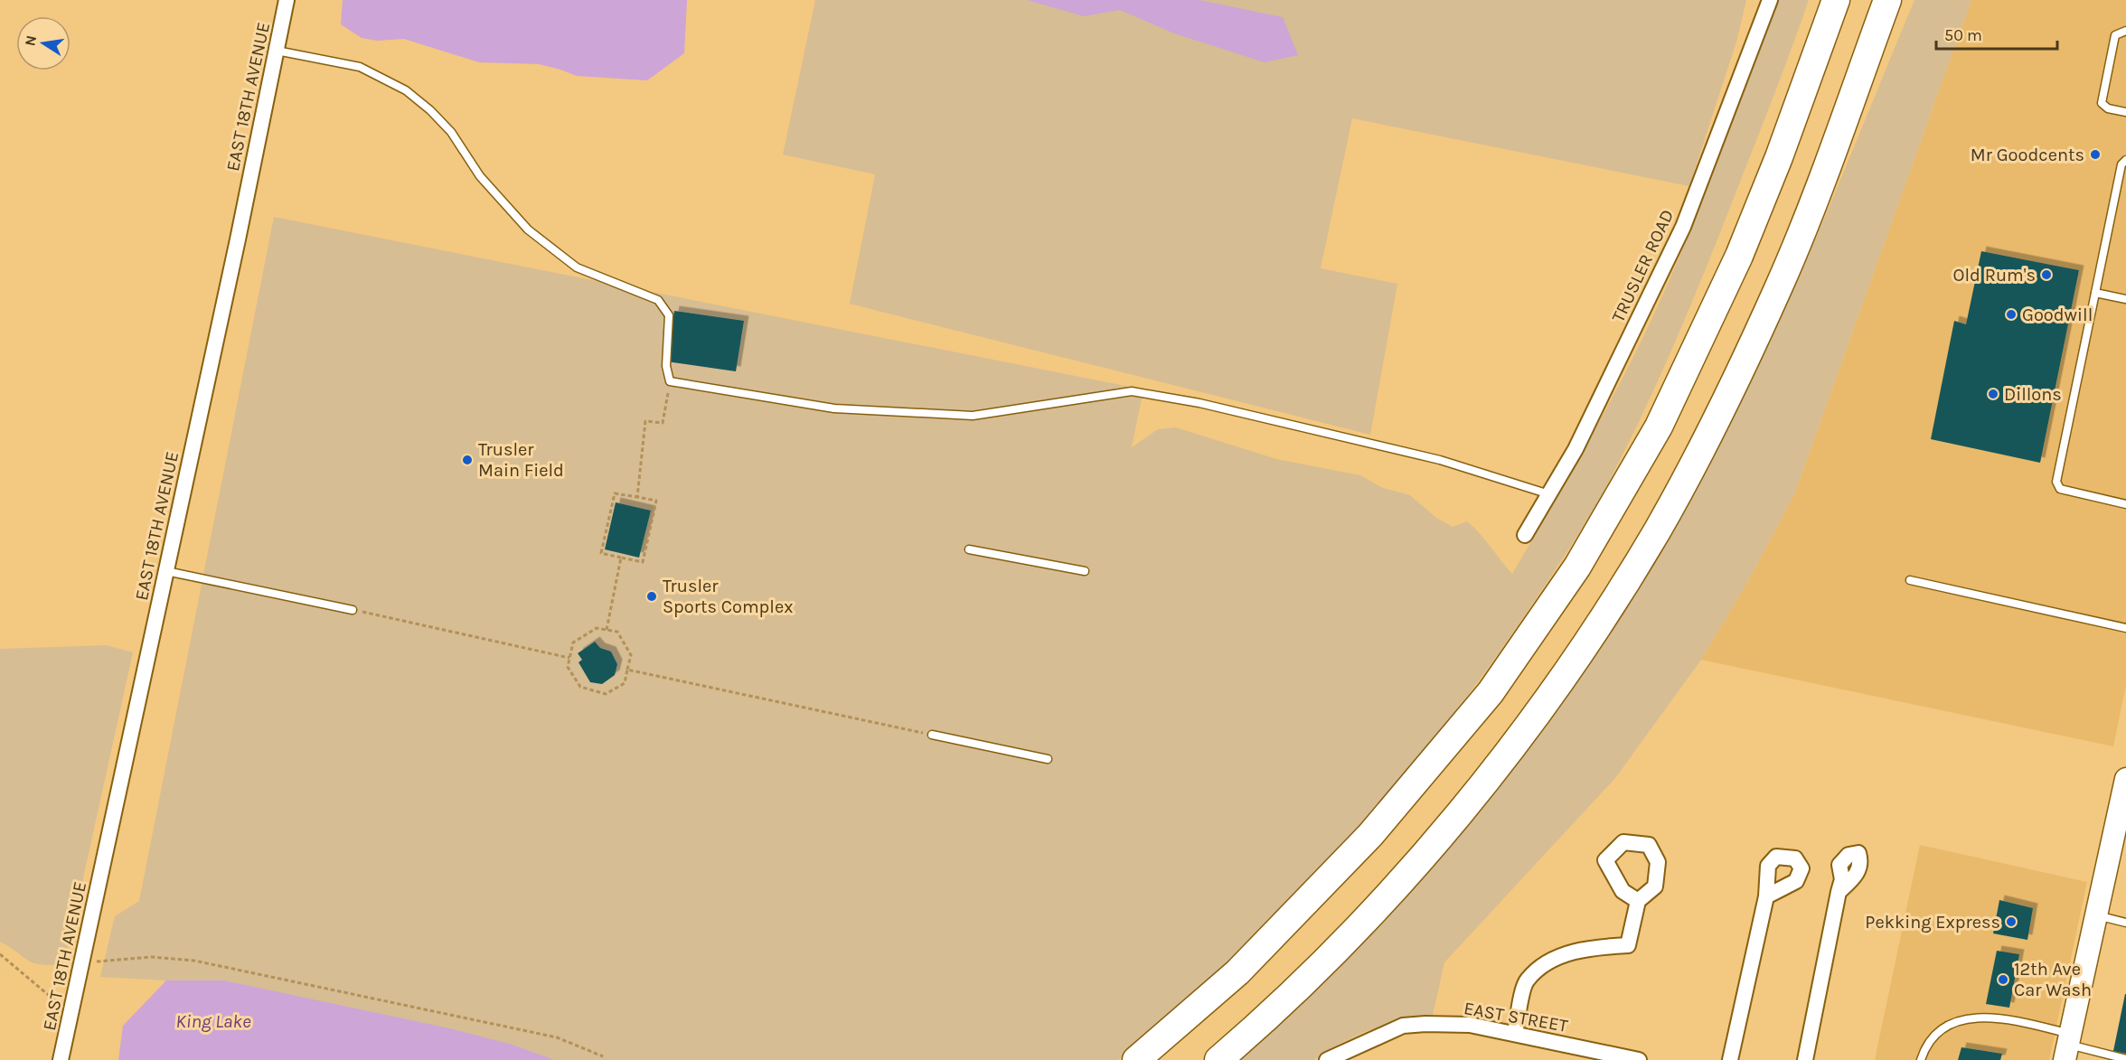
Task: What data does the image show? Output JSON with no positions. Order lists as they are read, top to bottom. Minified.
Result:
{"streets":{"street":["EAST 18TH AVENUE","TRUSLER ROAD","EAST STREET"]},"water":["King Lake"],"places":["Mr Goodcents","Old Rum's","Goodwill","Dillons","Trusler Main Field","Trusler Sports Complex","Pekking Express","12th Ave Car Wash"],"scale_bar":"50 m","north":"left"}
